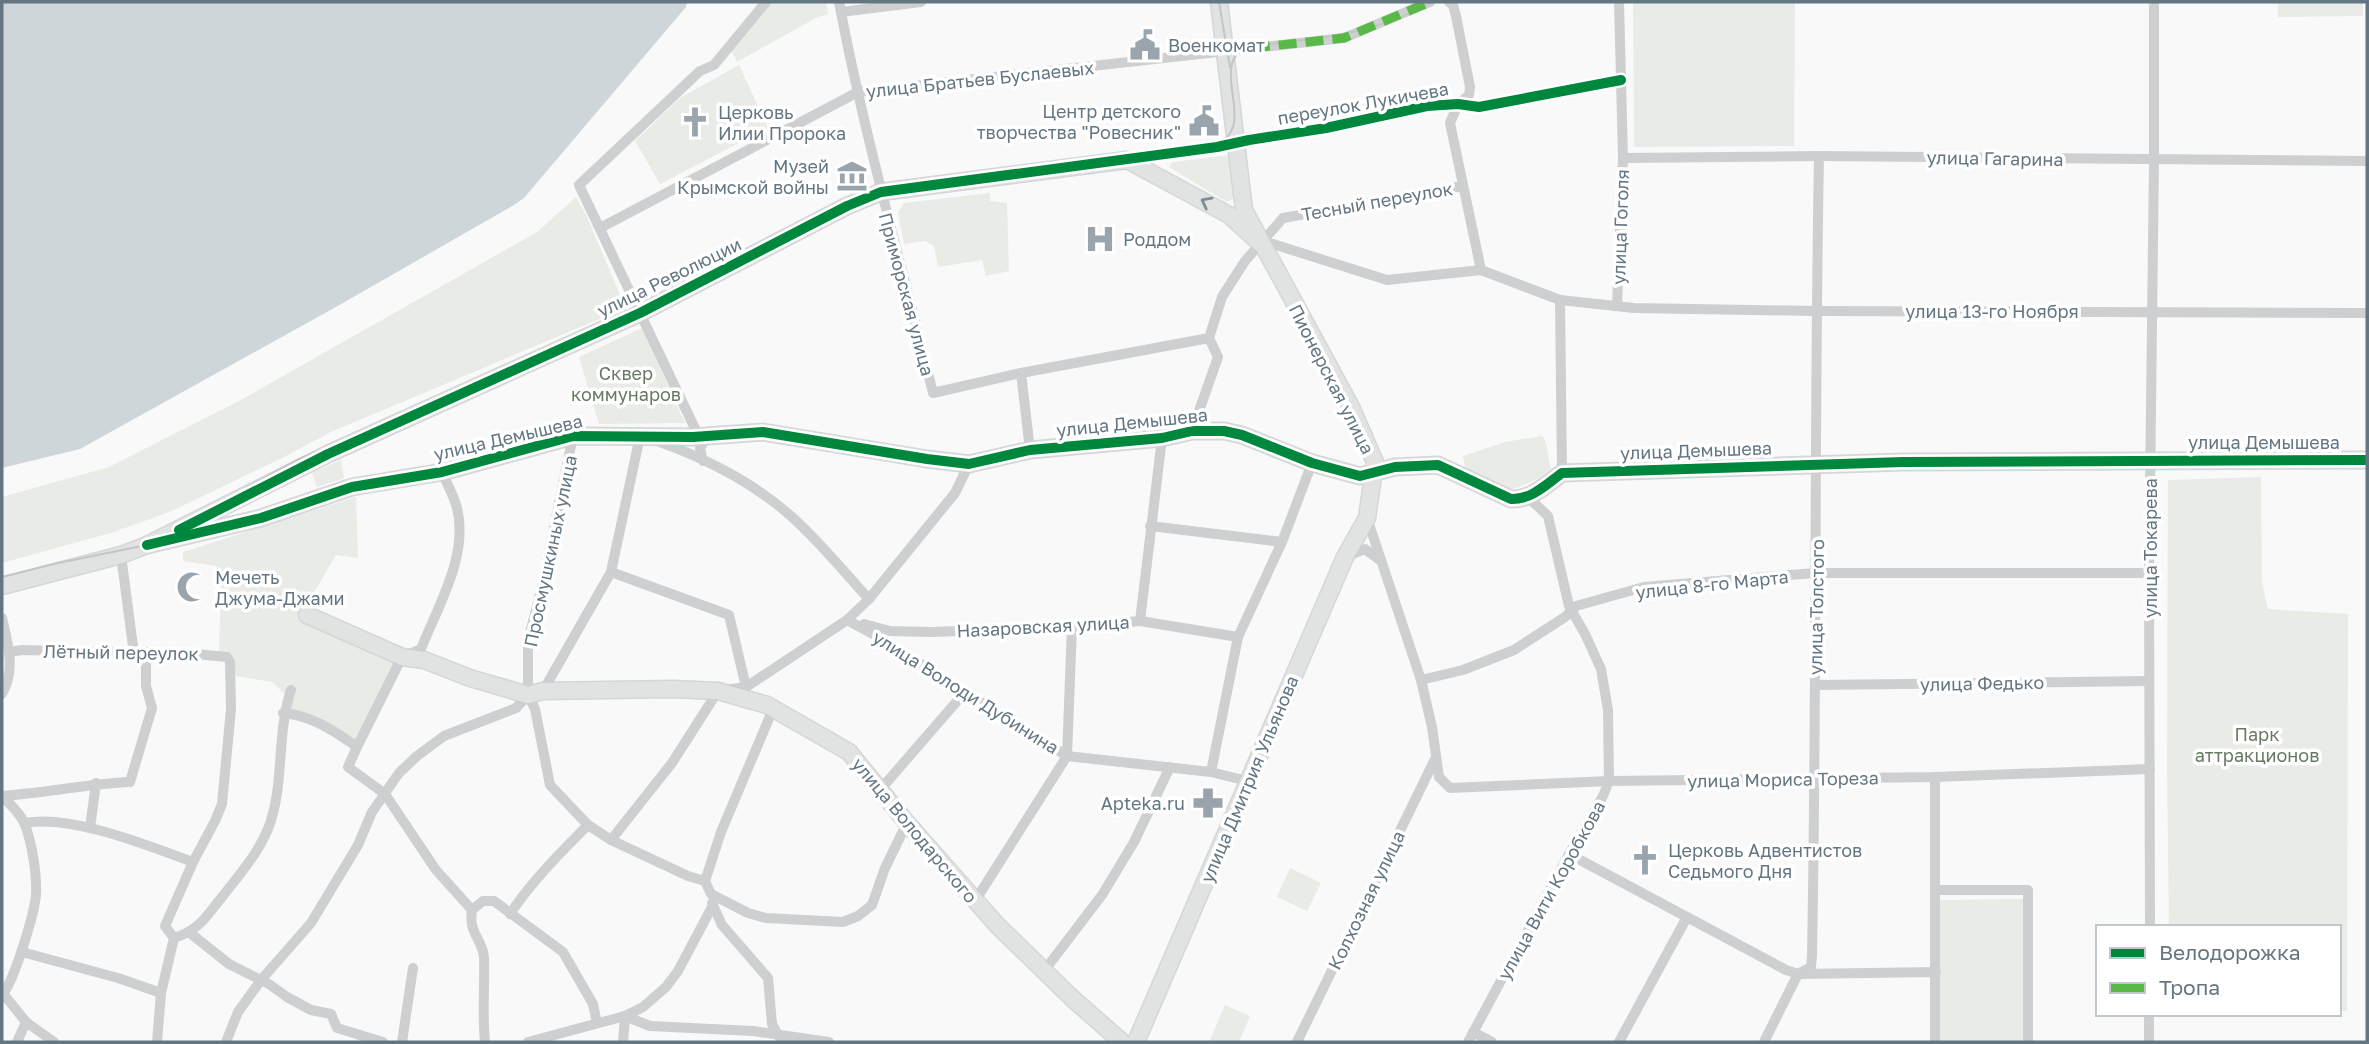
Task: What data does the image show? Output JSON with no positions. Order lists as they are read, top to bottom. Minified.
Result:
{"streets":{"street":["улица Братьев Буслаевых","переулок Лукичева","улица Гагарина","Тесный переулок","улица Гоголя","улица Революции","Приморская улица","улица 13-го Ноября","Пионерская улица","улица Демышева","улица Токарева","Просмушкиных улица","улица 8-го Марта","улица Толстого","Назаровская улица","Лётный переулок","улица Федько","улица Володи Дубинина","улица Дмитрия Ульянова","улица Мориса Тореза","улица Володарского","улица Вити Коробкова","Колхозная улица"]},"crossings":[["улица Братьев Буслаевых","Приморская улица"],["переулок Лукичева","улица Гоголя"],["переулок Лукичева","улица Революции"],["улица Гагарина","улица Гоголя"],["улица Гагарина","улица Токарева"],["улица Гагарина","улица Толстого"],["Тесный переулок","Приморская улица"],["Тесный переулок","Пионерская улица"],["улица Гоголя","улица 13-го Ноября"],["улица Революции","Приморская улица"],["улица Революции","улица Демышева"],["улица 13-го Ноября","улица Токарева"],["улица 13-го Ноября","улица Толстого"],["Пионерская улица","улица Демышева"],["Пионерская улица","улица 8-го Марта"],["Пионерская улица","улица Дмитрия Ульянова"],["Пионерская улица","улица Мориса Тореза"],["Пионерская улица","Колхозная улица"],["улица Демышева","улица Токарева"],["улица Демышева","Просмушкиных улица"],["улица Демышева","улица Толстого"],["улица Демышева","улица Вити Коробкова"],["улица Токарева","улица 8-го Марта"],["улица Токарева","улица Федько"],["улица Токарева","улица Мориса Тореза"],["Просмушкиных улица","улица Володарского"],["улица 8-го Марта","улица Толстого"],["улица 8-го Марта","улица Вити Коробкова"],["улица Толстого","улица Федько"],["улица Толстого","улица Мориса Тореза"],["Назаровская улица","улица Володи Дубинина"],["улица Володи Дубинина","улица Дмитрия Ульянова"],["улица Мориса Тореза","улица Вити Коробкова"],["улица Мориса Тореза","Колхозная улица"]],"parks":["Сквер коммунаров","Парк аттракционов"],"places":{"public building":["Военкомат","Центр детского творчества \"Ровесник\""],"church":["Церковь Илии Пророка","Церковь Адвентистов Седьмого Дня"],"museum":["Музей Крымской войны"],"hospital":["Роддом"],"mosque":["Мечеть Джума-Джами"],"pharmacy":["Apteka.ru"]},"legend":["Велодорожка","Тропа"]}
